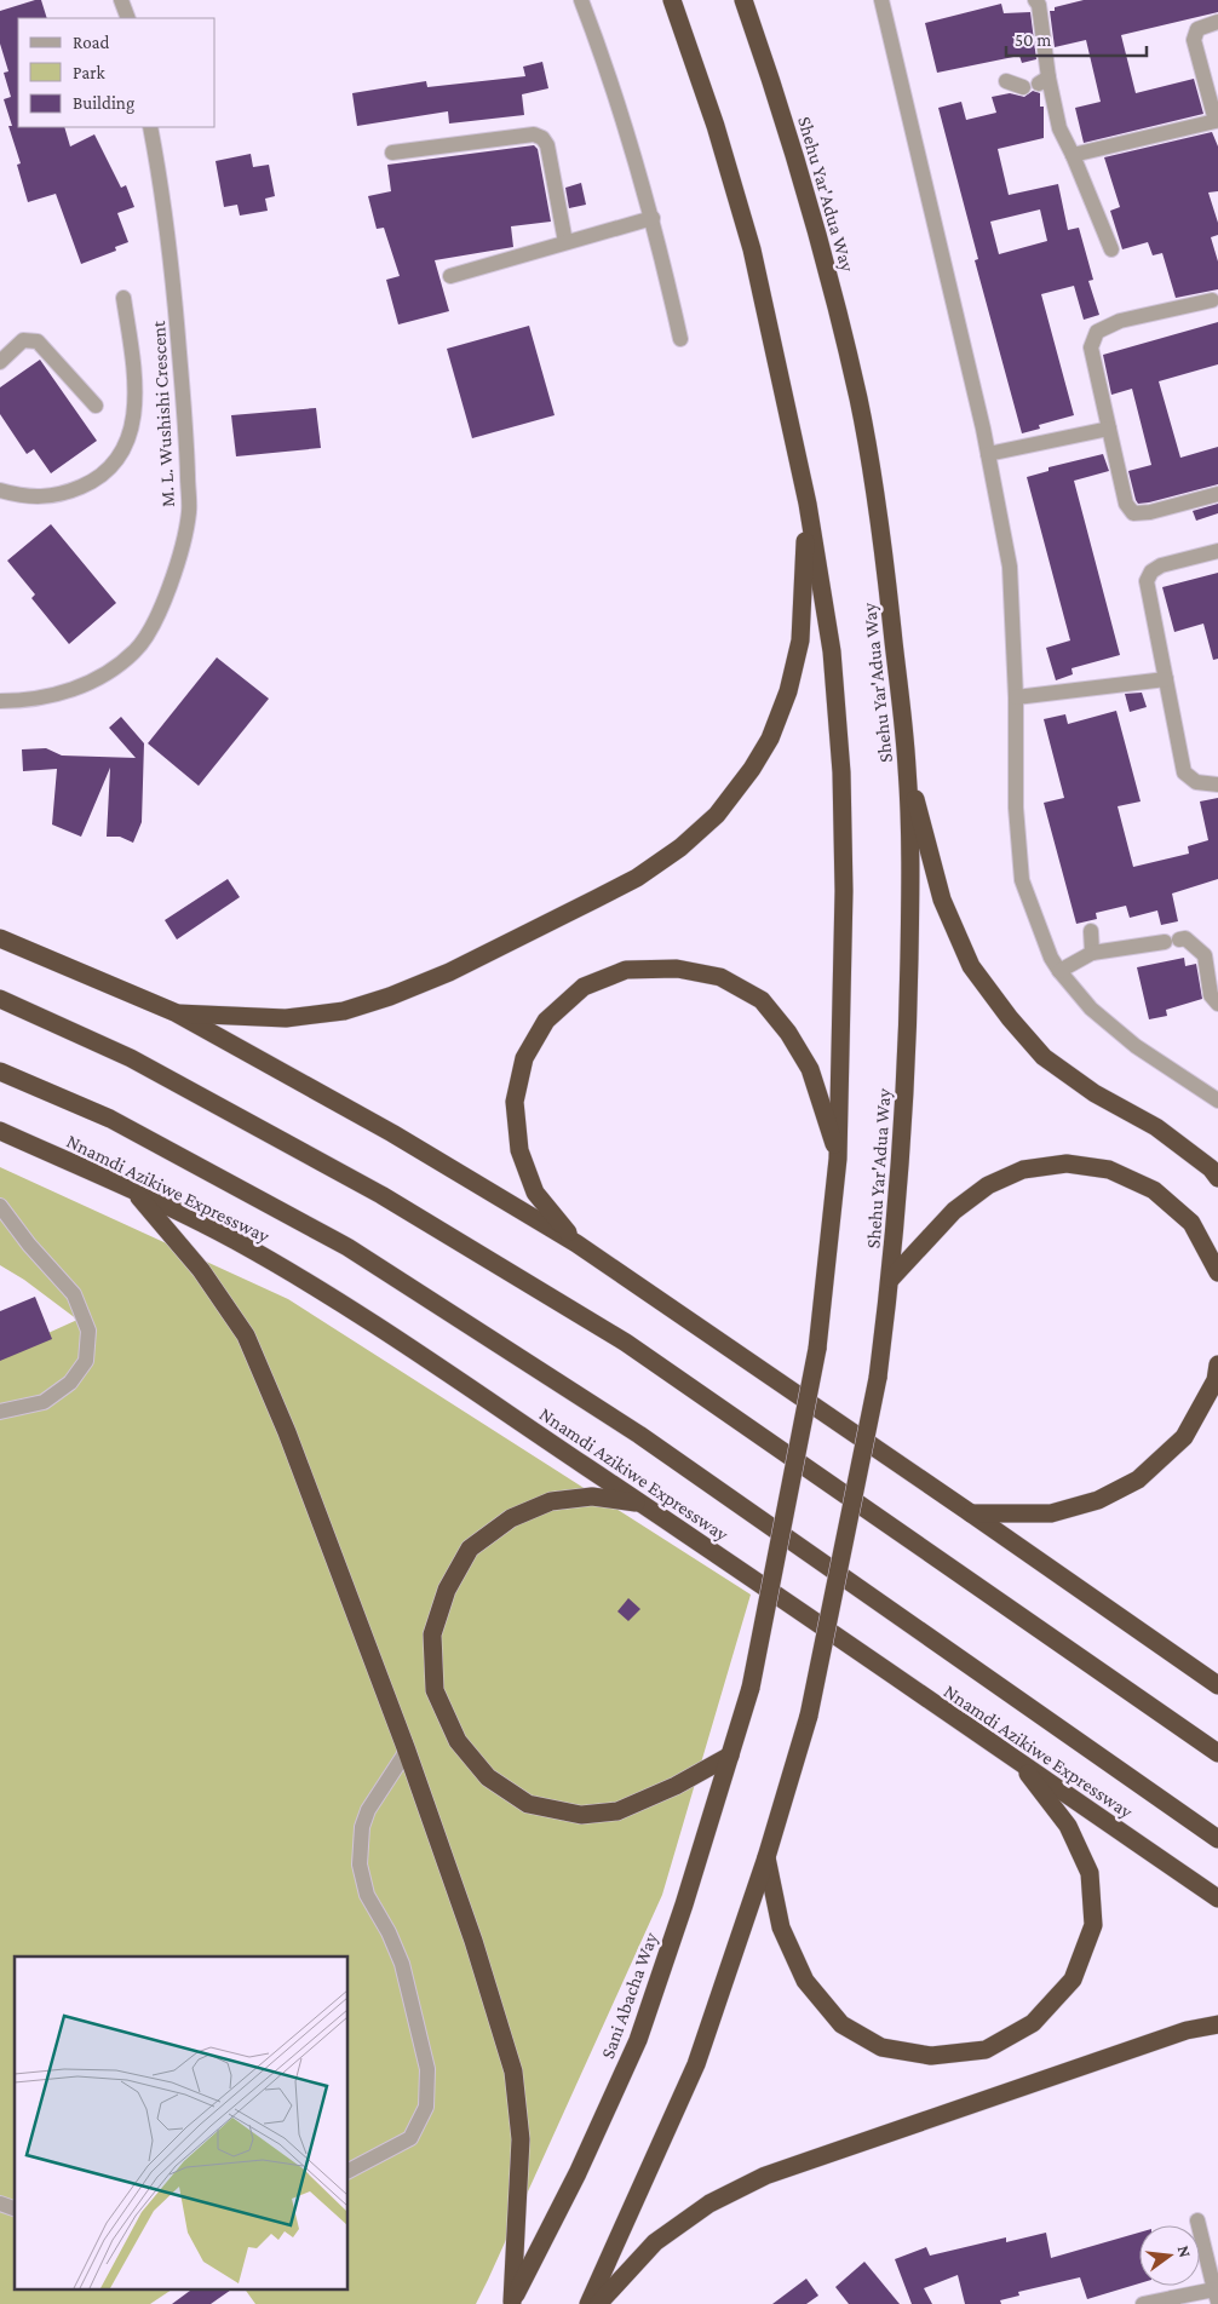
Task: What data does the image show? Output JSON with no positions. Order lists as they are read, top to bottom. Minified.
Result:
{"streets":{"highway":["Shehu Yar'Adua Way","Nnamdi Azikiwe Expressway","Sani Abacha Way"],"street":["M. L. Wushishi Crescent"]},"crossings":[["Shehu Yar'Adua Way","Sani Abacha Way"]],"legend":["Road","Park","Building"],"scale_bar":"50 m","north":"right"}
